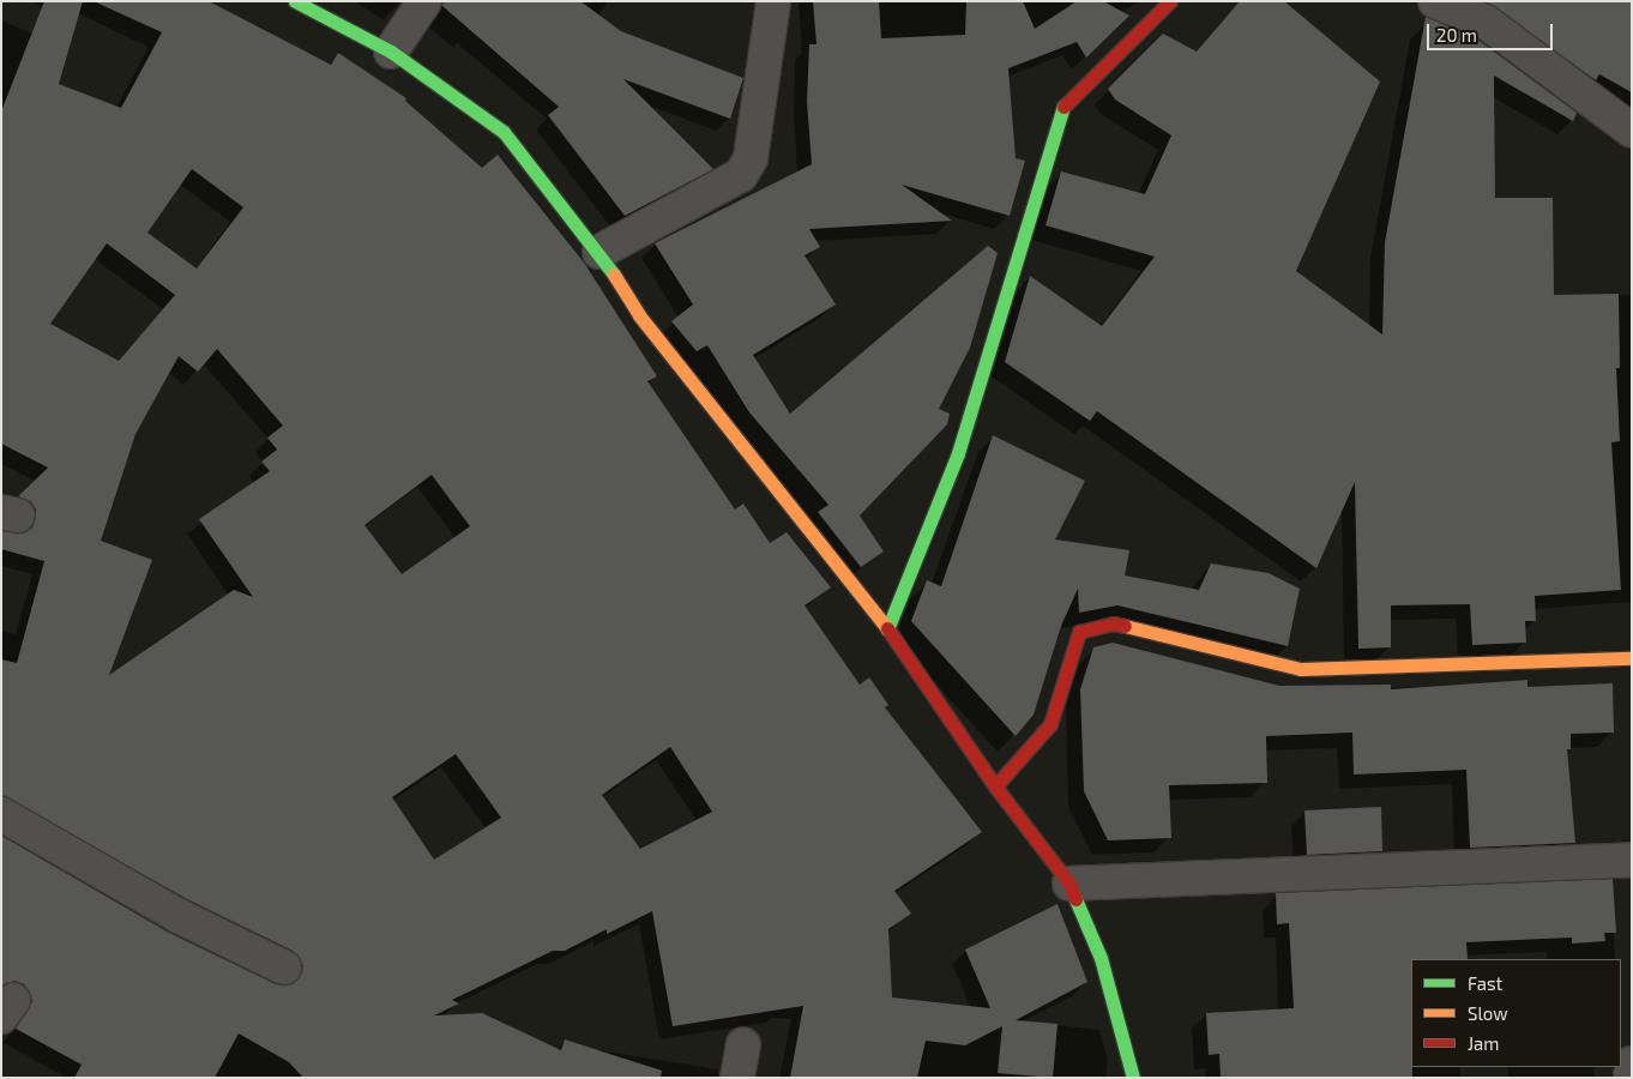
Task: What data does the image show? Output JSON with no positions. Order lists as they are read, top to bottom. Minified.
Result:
{"legend":["Fast","Slow","Jam"],"scale_bar":"20 m"}
